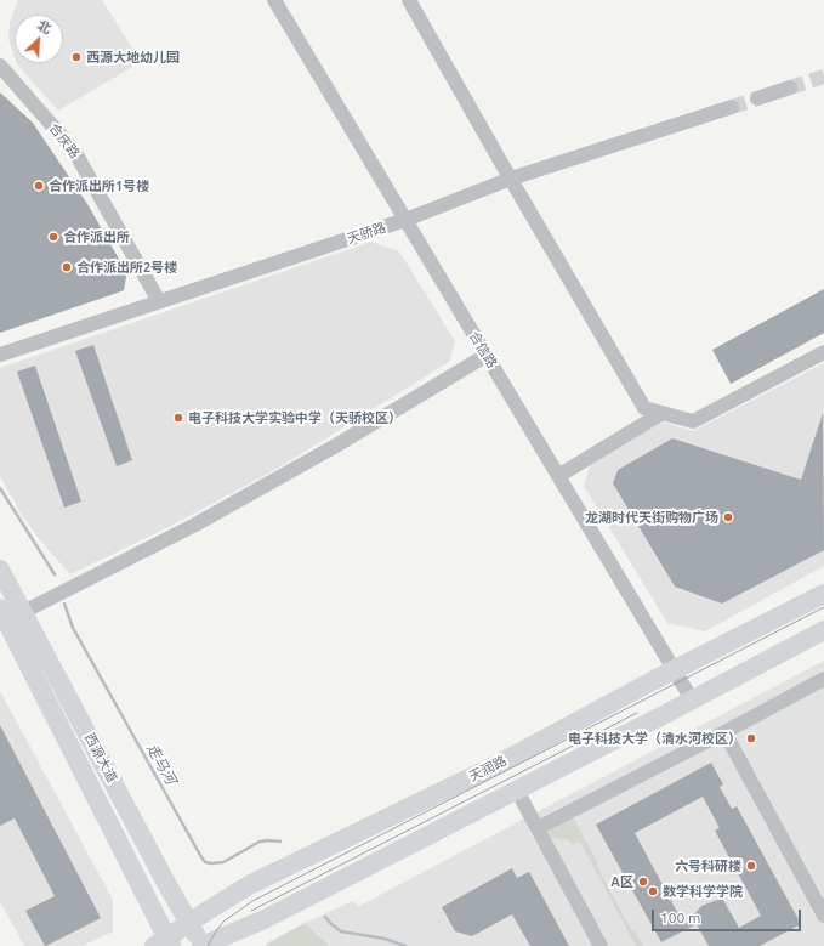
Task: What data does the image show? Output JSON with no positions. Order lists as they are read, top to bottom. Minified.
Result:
{"streets":{"main road":["西源大道","天润路"],"street":["合庆路","天骄路","合信路"]},"crossings":[["合庆路","天骄路"],["天骄路","合信路"],["合信路","天润路"],["西源大道","天润路"]],"water":["走马河"],"places":["西源大地幼儿园","合作派出所1号楼","合作派出所","合作派出所2号楼","电子科技大学实验中学（天骄校区）","龙湖时代天街购物广场","电子科技大学（清水河校区）","六号科研楼","A区","数学科学学院"],"scale_bar":"100 m","north":"top right"}
